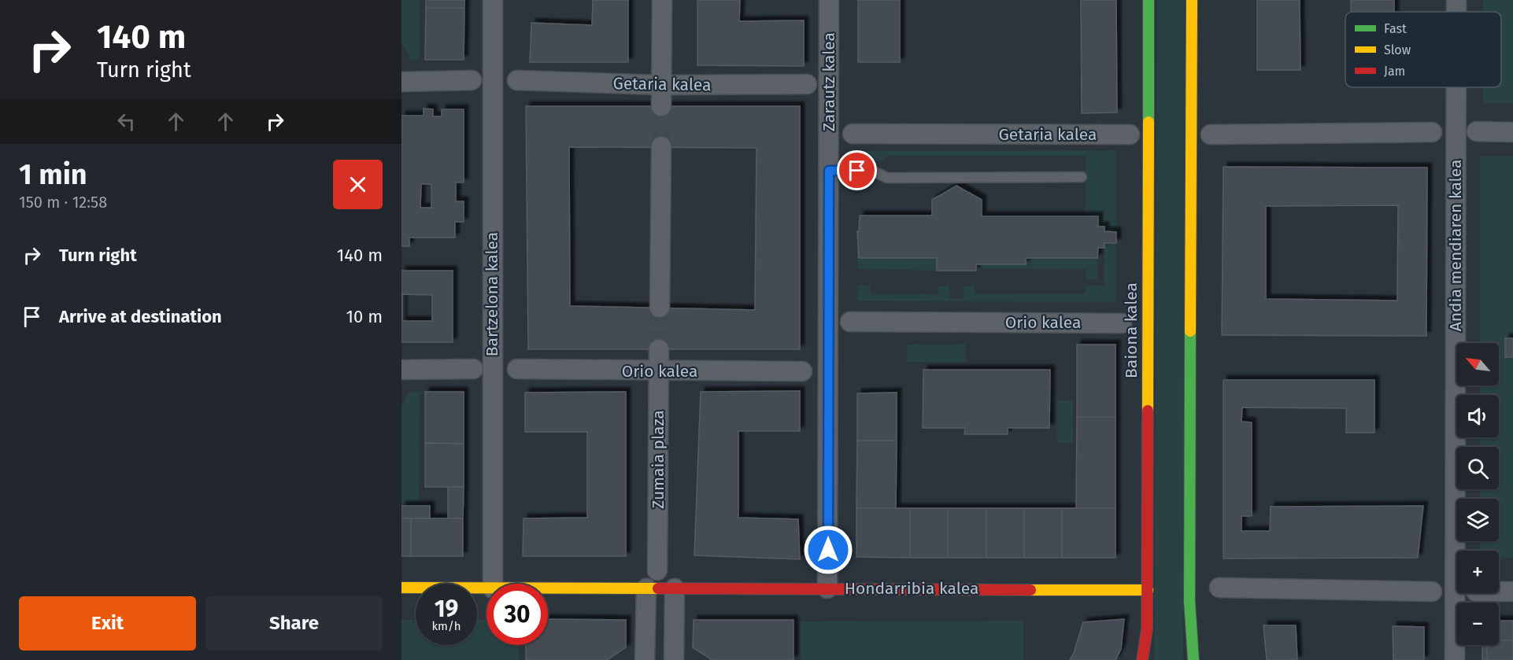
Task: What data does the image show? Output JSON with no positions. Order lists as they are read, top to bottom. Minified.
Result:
{"streets":{"street":["Zarautz kalea","Getaria kalea","Andia mendiaren kalea","Bartzelona kalea","Orio kalea","Baiona kalea","Zumaia plaza","Hondarribia kalea"]},"crossings":[["Zarautz kalea","Hondarribia kalea"],["Orio kalea","Zumaia plaza"],["Baiona kalea","Hondarribia kalea"]],"legend":["Fast","Slow","Jam"],"north":"top left","page":{"turn":["140 m","Turn right"],"heading":["1 min","150 m · 12:58"],"list":[{"name":"Turn right","value":"140 m"},{"name":"Arrive at destination","value":"10 m"}],"map_buttons":["+","−"],"speed":"19 km/h","limit":"30","buttons":["Exit","Share"]}}
